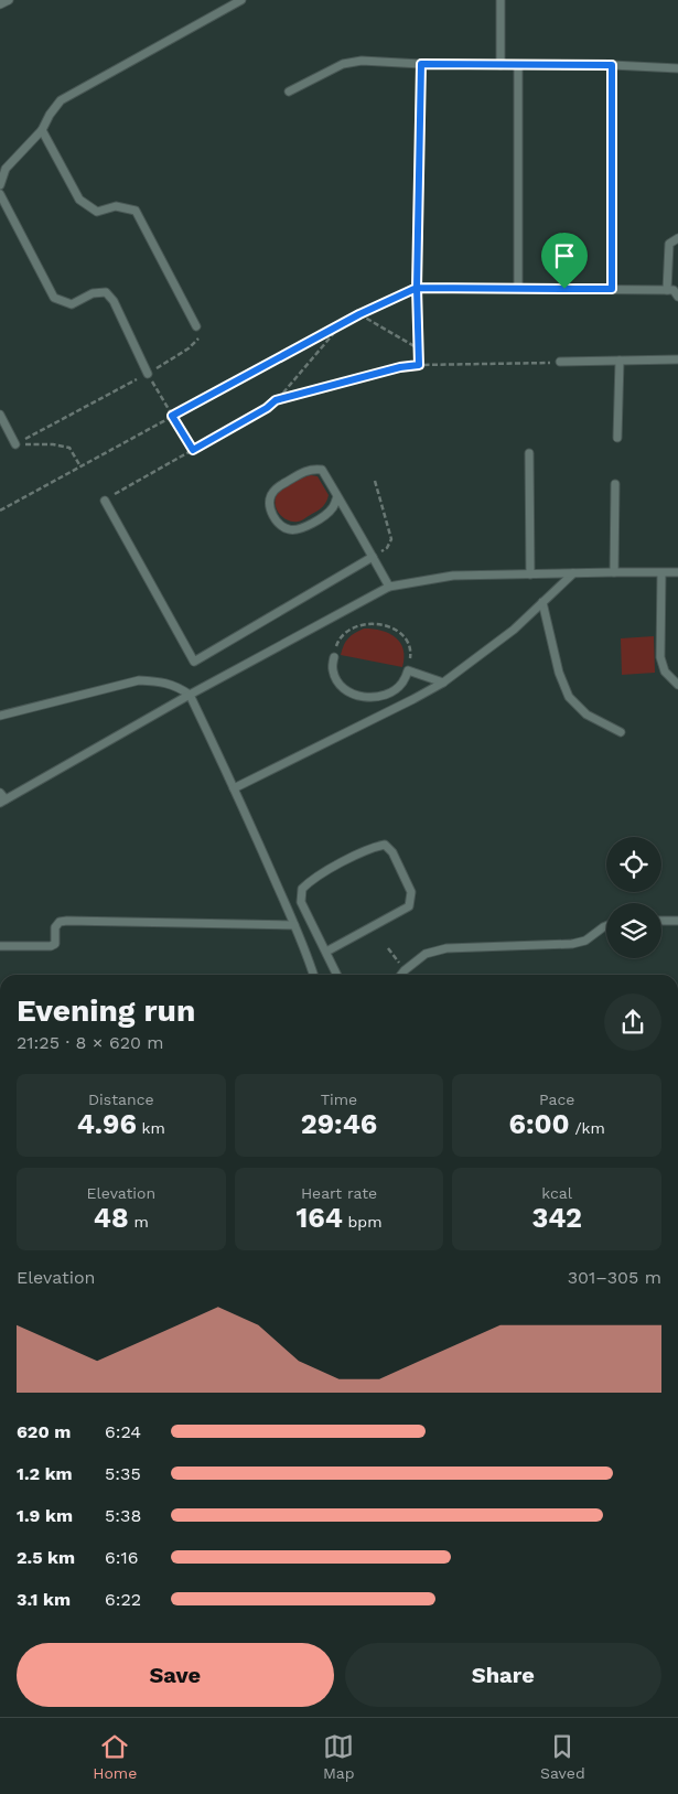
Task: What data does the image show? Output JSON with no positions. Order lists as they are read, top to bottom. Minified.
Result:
{"page":{"heading":["Evening run","21:25 · 8 × 620 m"],"stats":[["Distance","4.96 km"],["Time","29:46"],["Pace","6:00 /km"],["Elevation","48 m"],["Heart rate","164 bpm"],["kcal","342"]],"chart":["Elevation","301–305 m"],"list":[{"name":"620 m","note":"6:24"},{"name":"1.2 km","note":"5:35"},{"name":"1.9 km","note":"5:38"},{"name":"2.5 km","note":"6:16"},{"name":"3.1 km","note":"6:22"}],"buttons":["Save","Share"],"tabs":["Home","Map","Saved"]}}
